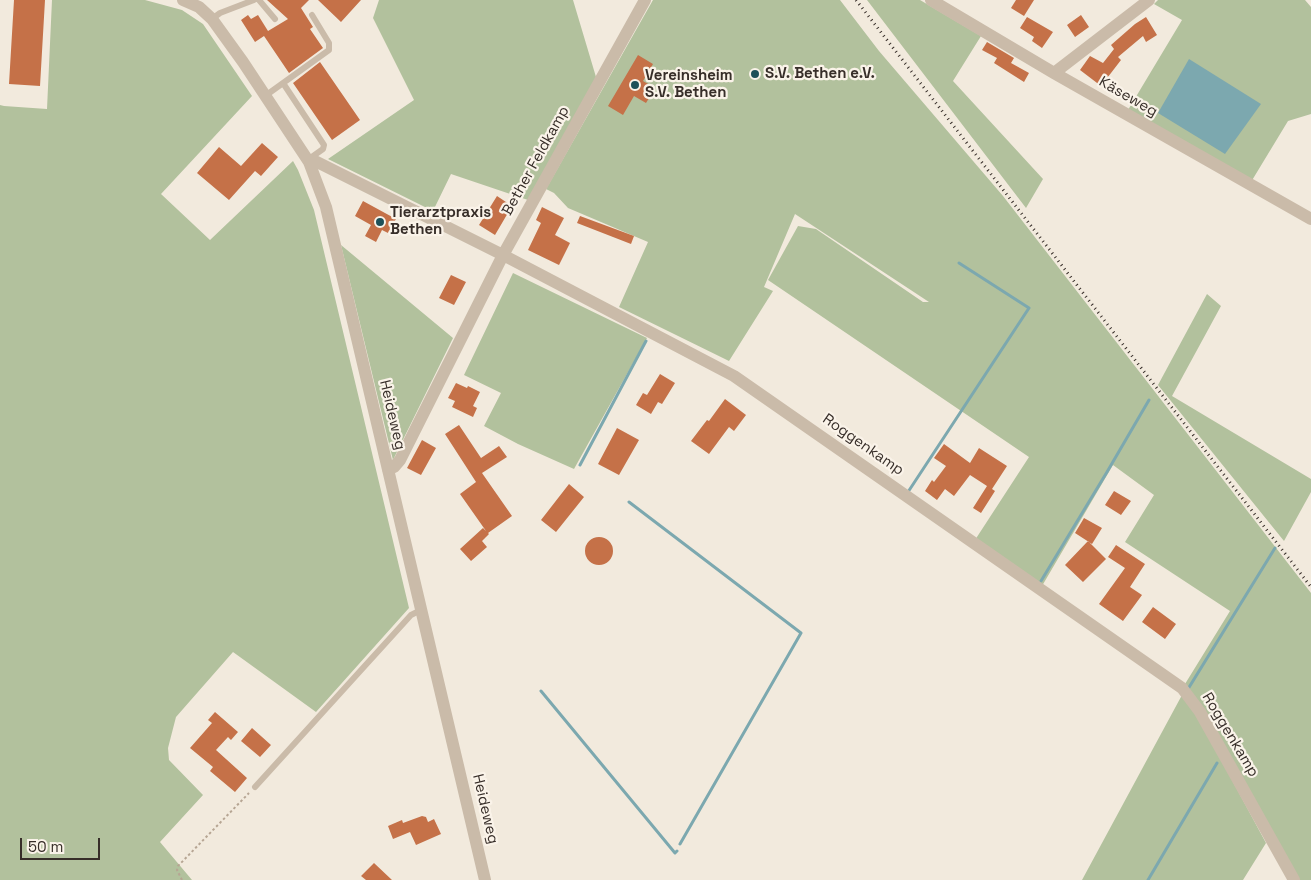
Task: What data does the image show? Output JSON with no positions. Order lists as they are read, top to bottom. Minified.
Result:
{"streets":{"street":["Käseweg","Bether Feldkamp","Heideweg","Roggenkamp"]},"crossings":[["Bether Feldkamp","Heideweg"],["Bether Feldkamp","Roggenkamp"],["Heideweg","Roggenkamp"]],"places":["S.V. Bethen e.V.","Vereinsheim S.V. Bethen","Tierarztpraxis Bethen"],"scale_bar":"50 m"}
